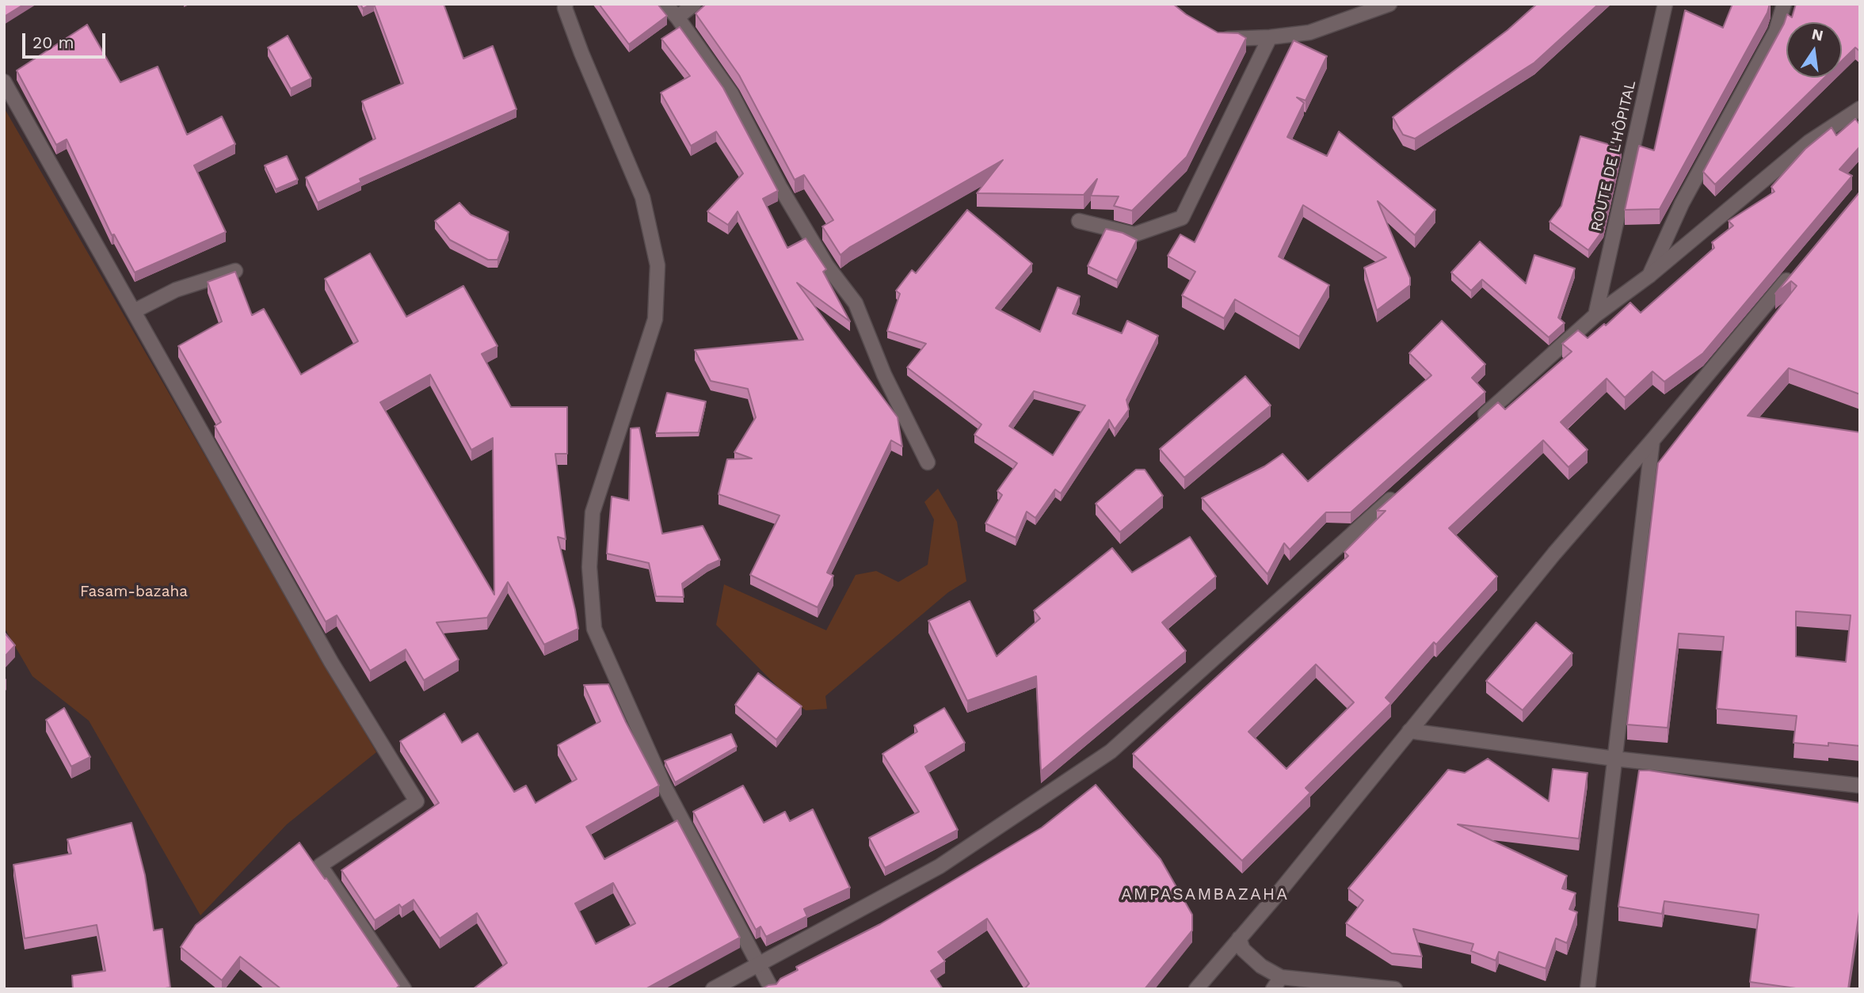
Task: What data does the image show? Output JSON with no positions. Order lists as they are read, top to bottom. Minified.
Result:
{"streets":{"street":["ROUTE DE L'HÔPITAL"]},"districts":["AMPASAMBAZAHA"],"parks":["Fasam-bazaha"],"scale_bar":"20 m","north":"top"}
